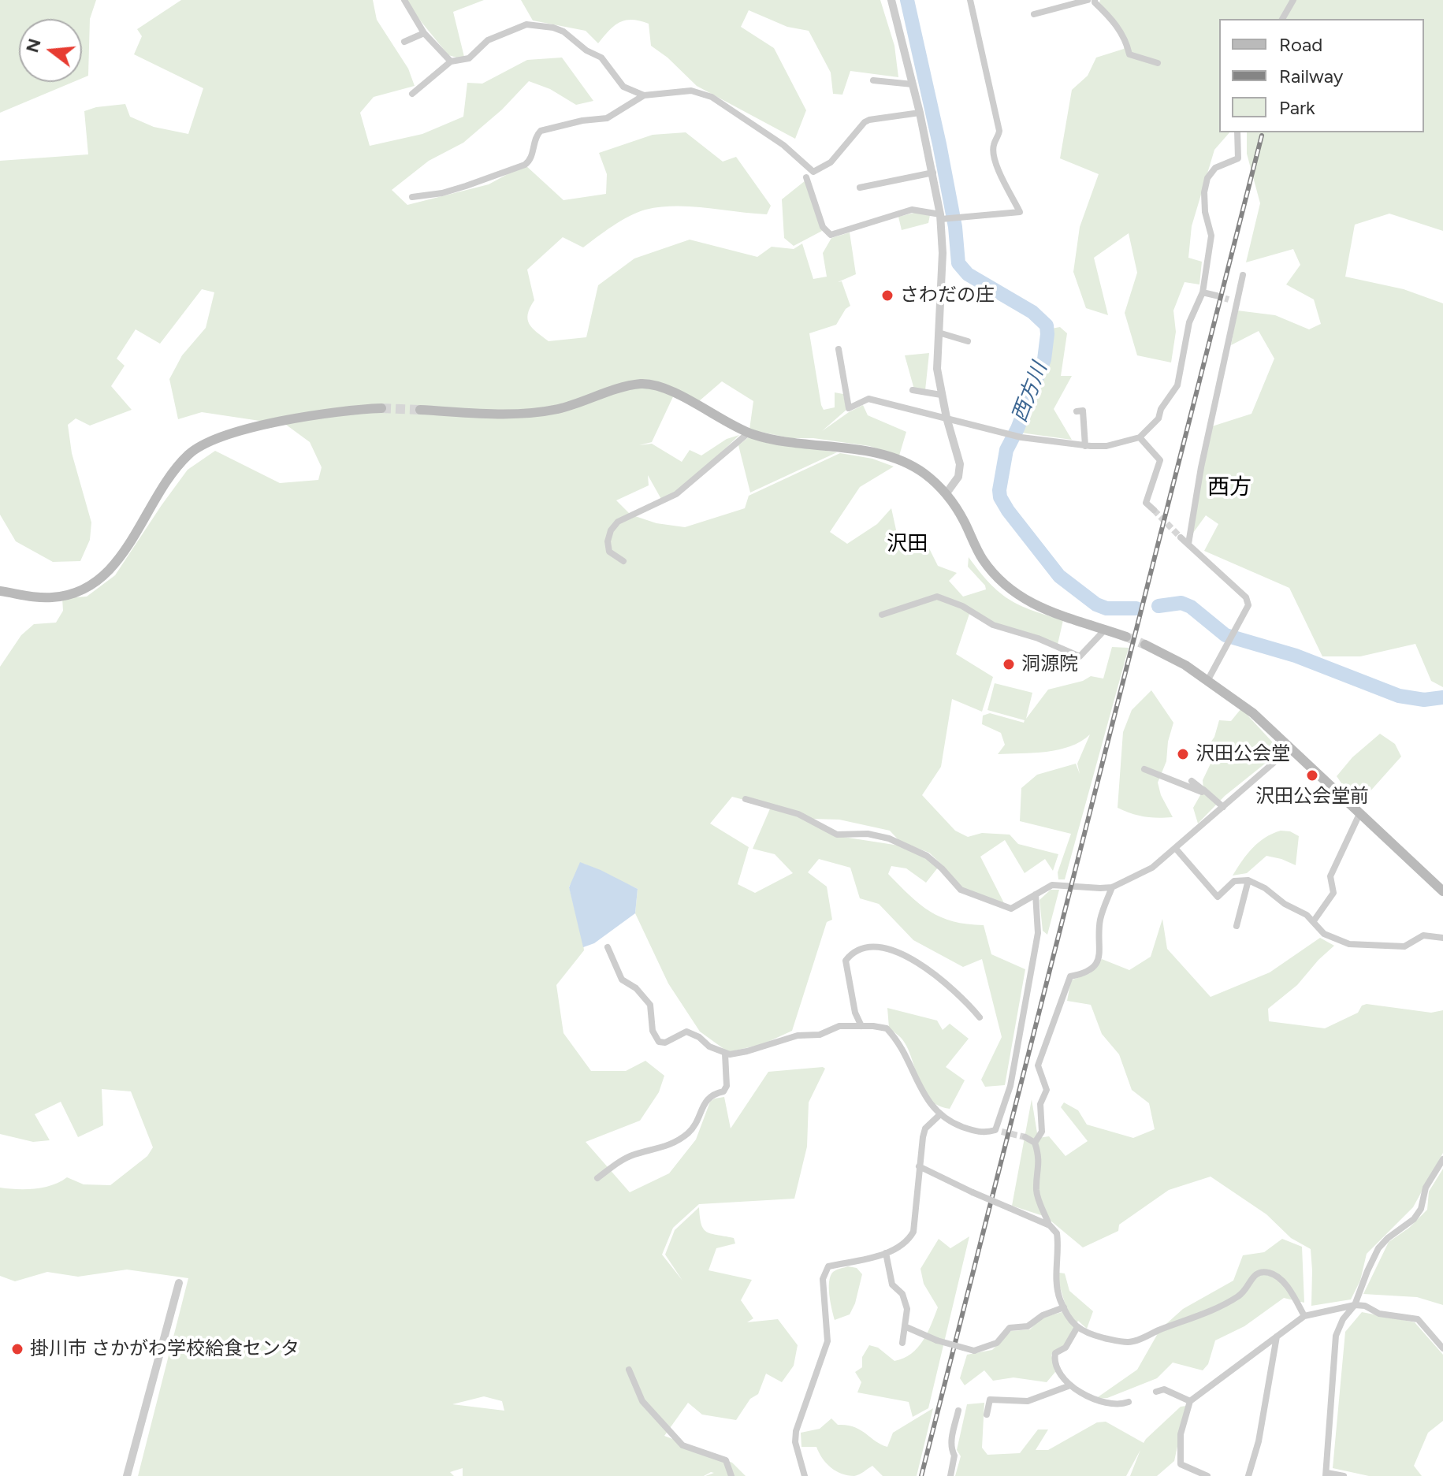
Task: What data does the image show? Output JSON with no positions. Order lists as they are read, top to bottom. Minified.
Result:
{"districts":["西方","沢田"],"water":["西方川"],"places":["さわだの庄","洞源院","沢田公会堂","沢田公会堂前","掛川市 さかがわ学校給食センタ"],"legend":["Road","Railway","Park"],"north":"left"}
